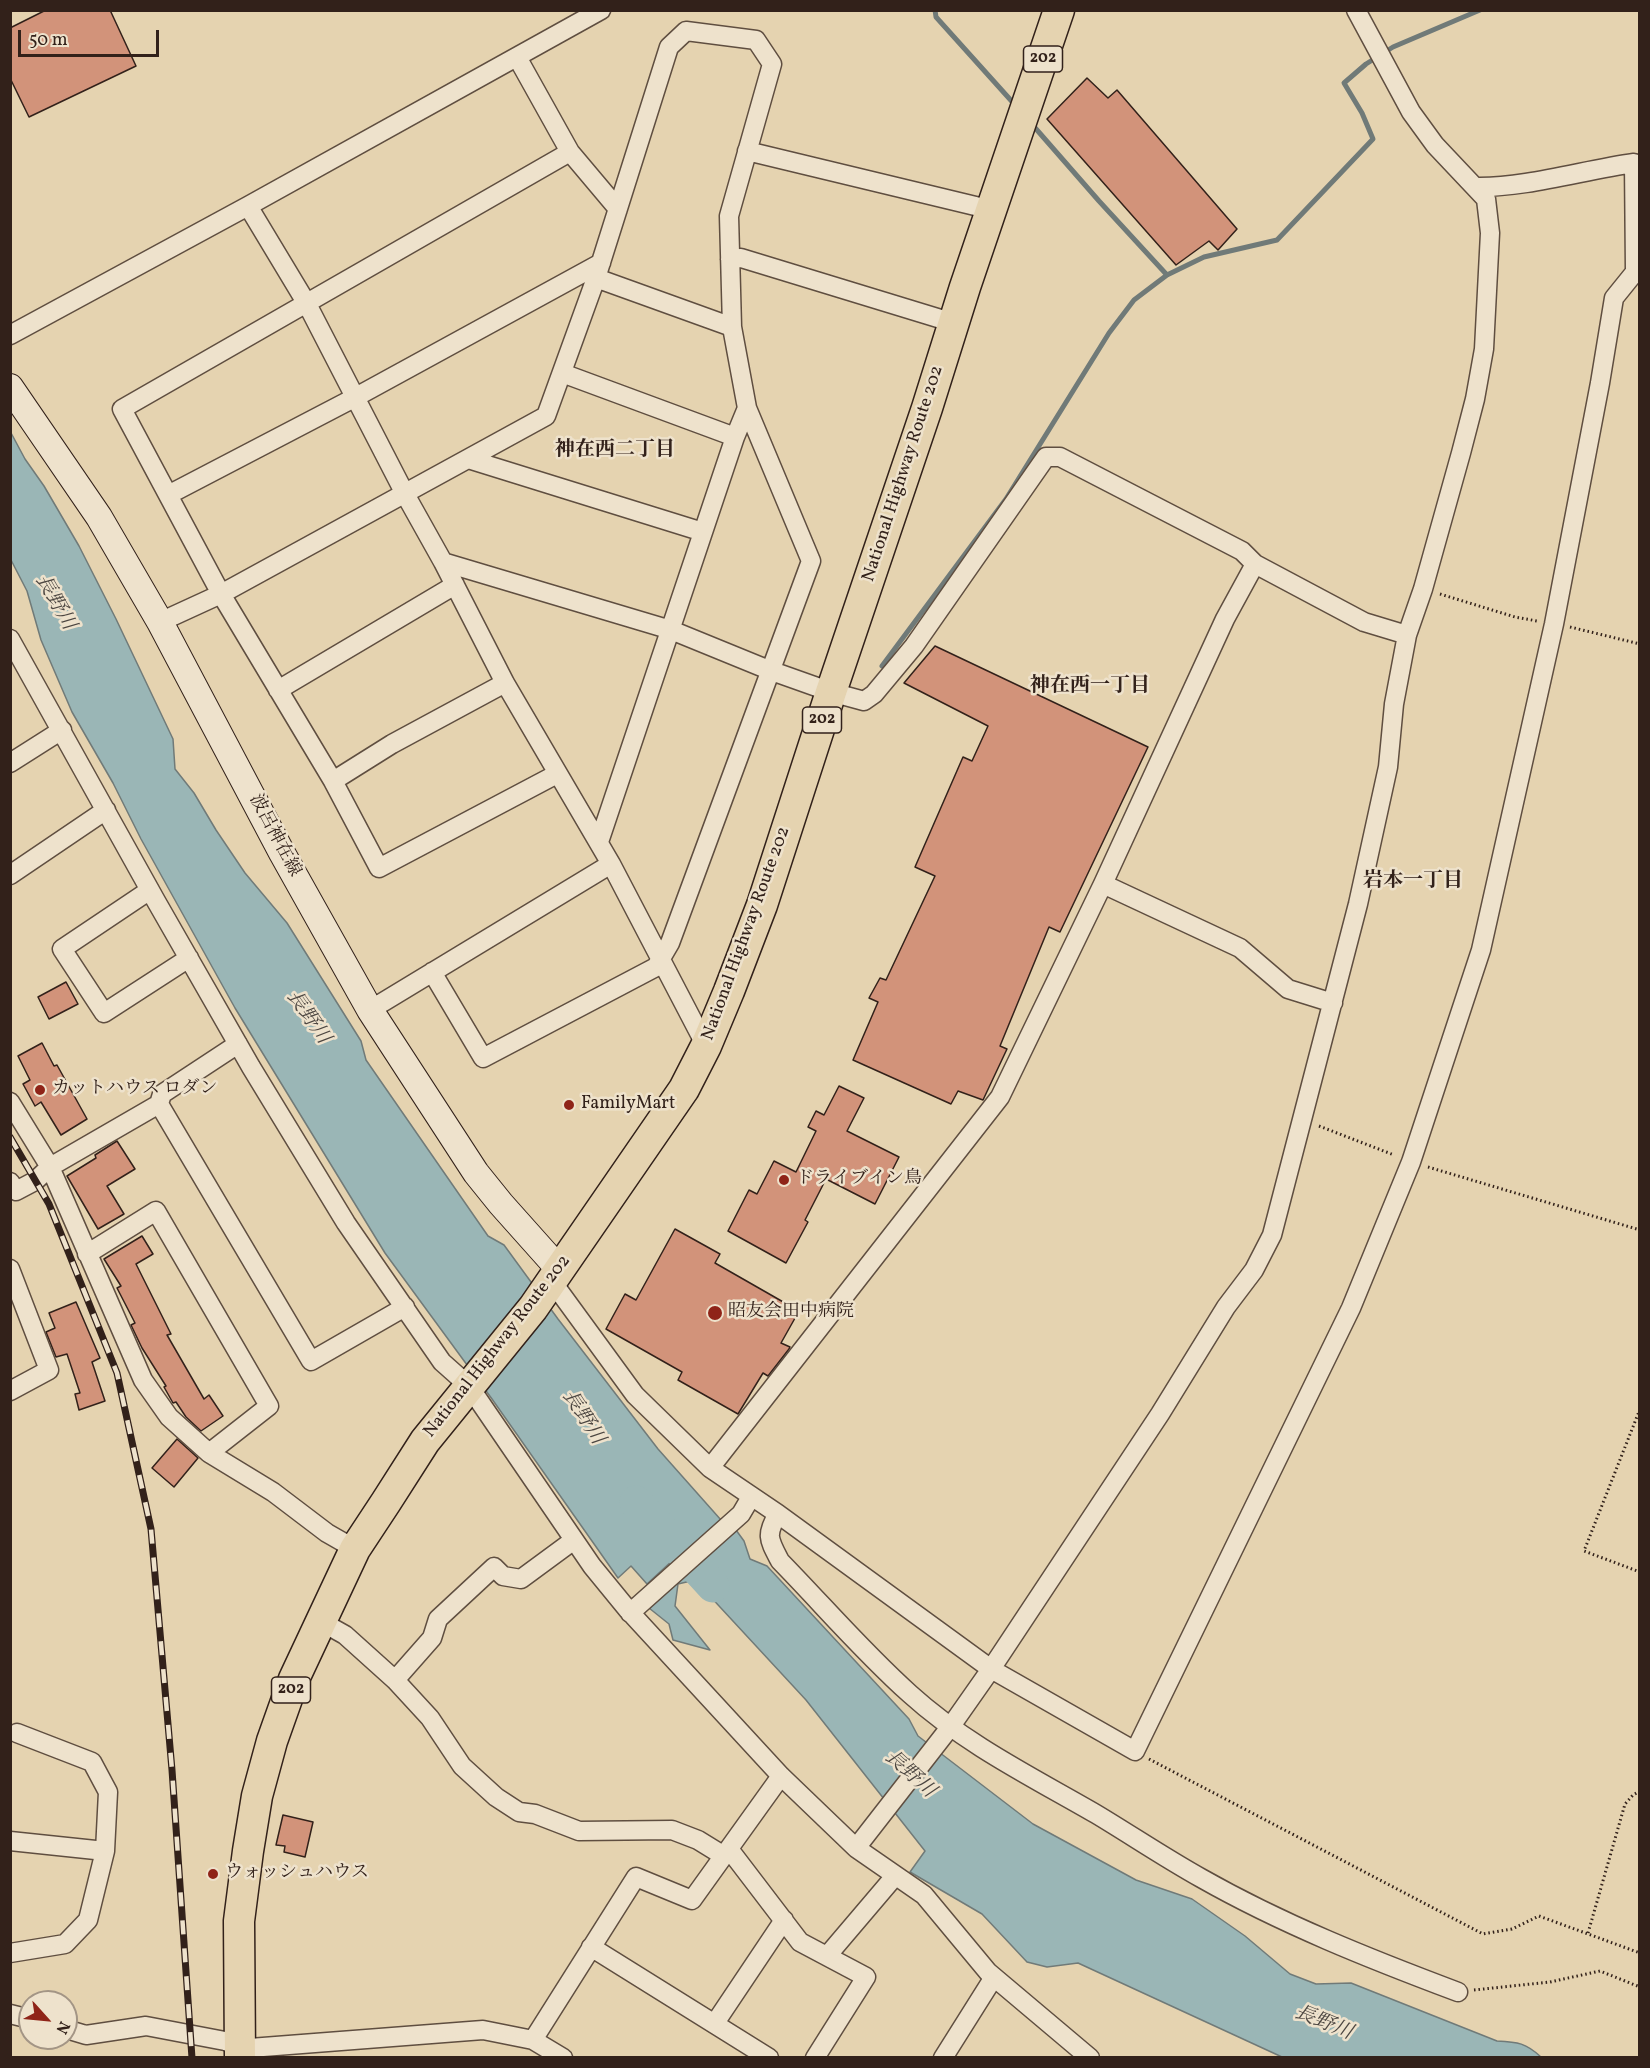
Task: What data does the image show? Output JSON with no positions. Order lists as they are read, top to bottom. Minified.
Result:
{"streets":{"highway":["202","National Highway Route 202"],"main road":["波呂神在線"]},"crossings":[["National Highway Route 202","波呂神在線"]],"districts":["神在西二丁目","神在西一丁目","岩本一丁目"],"water":["長野川"],"places":["カットハウス ロダン","FamilyMart","ドライブイン鳥","昭友会田中病院","ウォッシュハウス"],"scale_bar":"50 m","north":"bottom right"}
